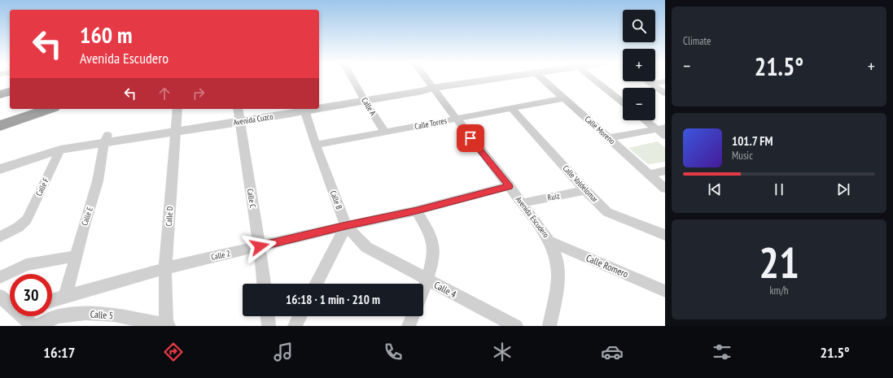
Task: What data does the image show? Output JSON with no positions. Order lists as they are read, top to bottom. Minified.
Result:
{"streets":{"street":["Calle A","Avenida Cuzco","Calle Torres","Calle Moreno","Calle Valdelomar","Calle F","Ruiz","Calle C","Calle B","Calle E","Calle D","Avenida Escudero","Calle 2","Calle Romero","Calle 4","Calle 5"]},"crossings":[["Calle A","Avenida Cuzco"],["Calle A","Calle Torres"],["Avenida Cuzco","Calle F"],["Avenida Cuzco","Calle C"],["Avenida Cuzco","Calle B"],["Avenida Cuzco","Calle E"],["Avenida Cuzco","Calle D"],["Avenida Cuzco","Avenida Escudero"],["Calle Torres","Calle Moreno"],["Calle Torres","Calle Valdelomar"],["Calle Torres","Calle B"],["Calle Torres","Avenida Escudero"],["Calle Valdelomar","Ruiz"],["Ruiz","Avenida Escudero"],["Calle C","Calle 2"],["Calle B","Calle 2"],["Calle B","Calle 4"],["Calle E","Calle 2"],["Calle D","Calle 2"],["Calle D","Calle 5"],["Avenida Escudero","Calle 2"],["Avenida Escudero","Calle Romero"],["Calle 2","Calle 4"]],"page":{"tile":["Climate",["21","km/h"]],"map_buttons":["+","−"],"turn":["160 m","Avenida Escudero"],"heat":["−","21.5°","+"],"song":["101.7 FM","Music"],"limit":"30","trip":"16:18 · 1 min · 210 m","tabs":["16:17","21.5°"]}}
